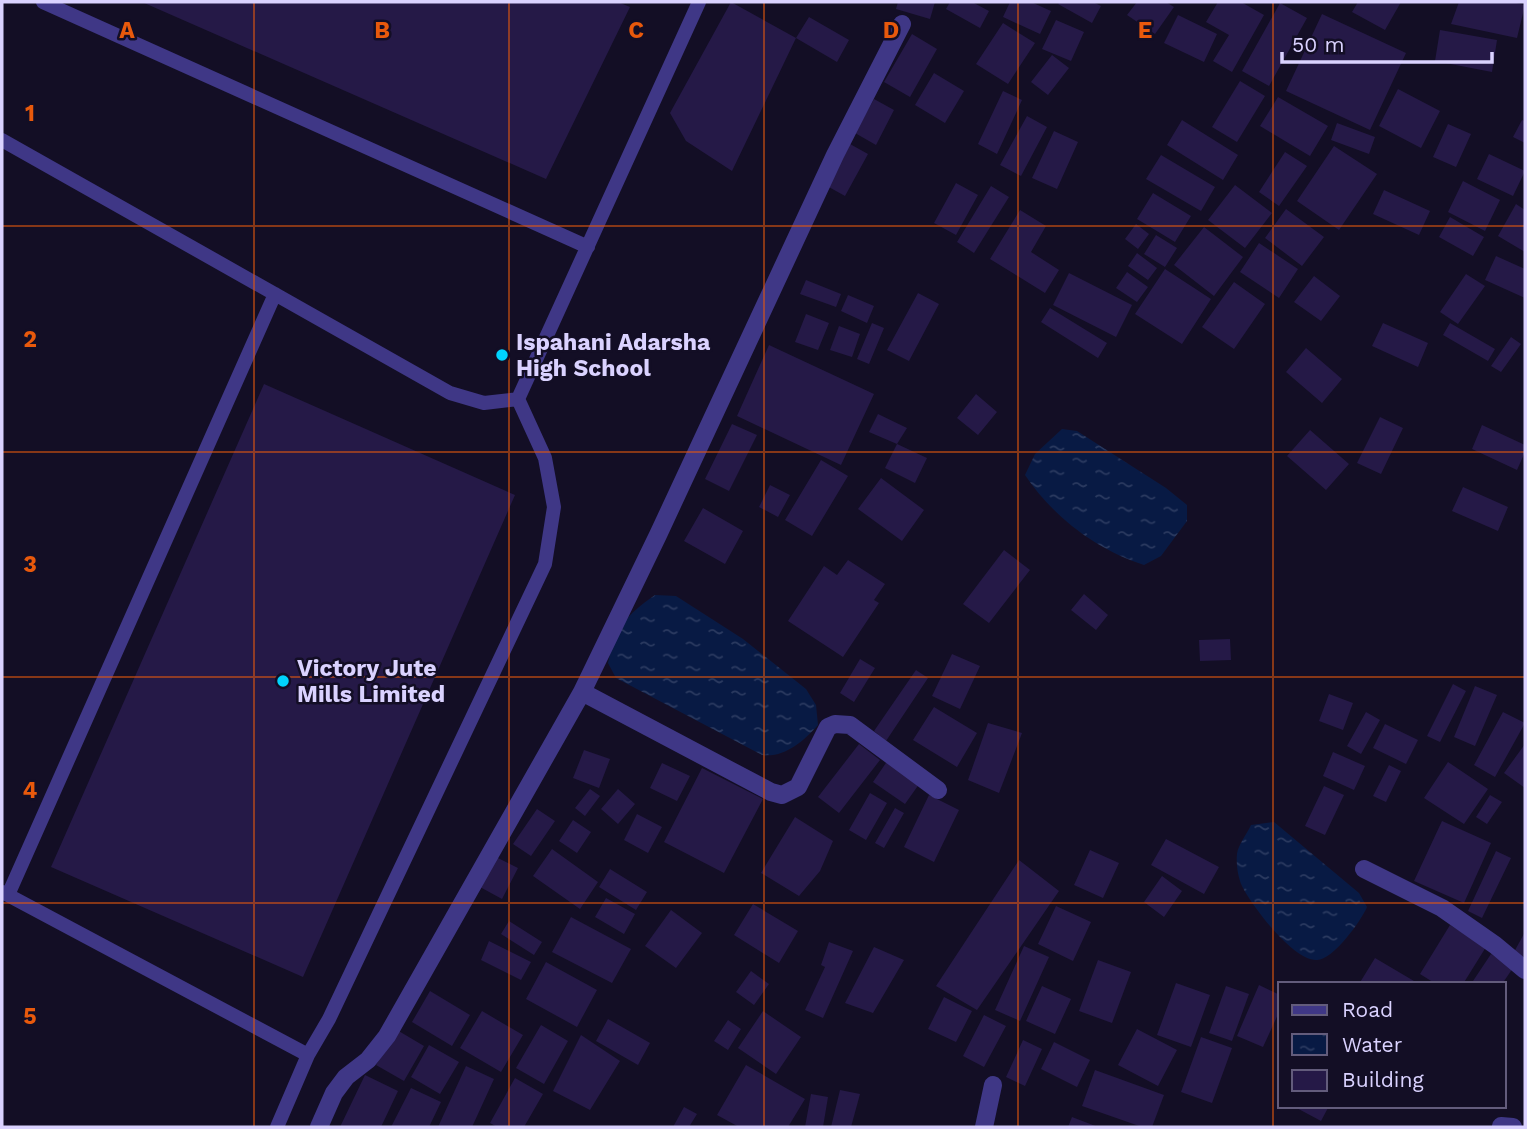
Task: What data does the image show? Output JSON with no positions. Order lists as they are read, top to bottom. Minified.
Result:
{"places":["Ispahani Adarsha High School","Victory Jute Mills Limited"],"legend":["Road","Water","Building"],"scale_bar":"50 m","grid":{"columns":["A","B","C","D","E"],"rows":["1","2","3","4","5"]}}
